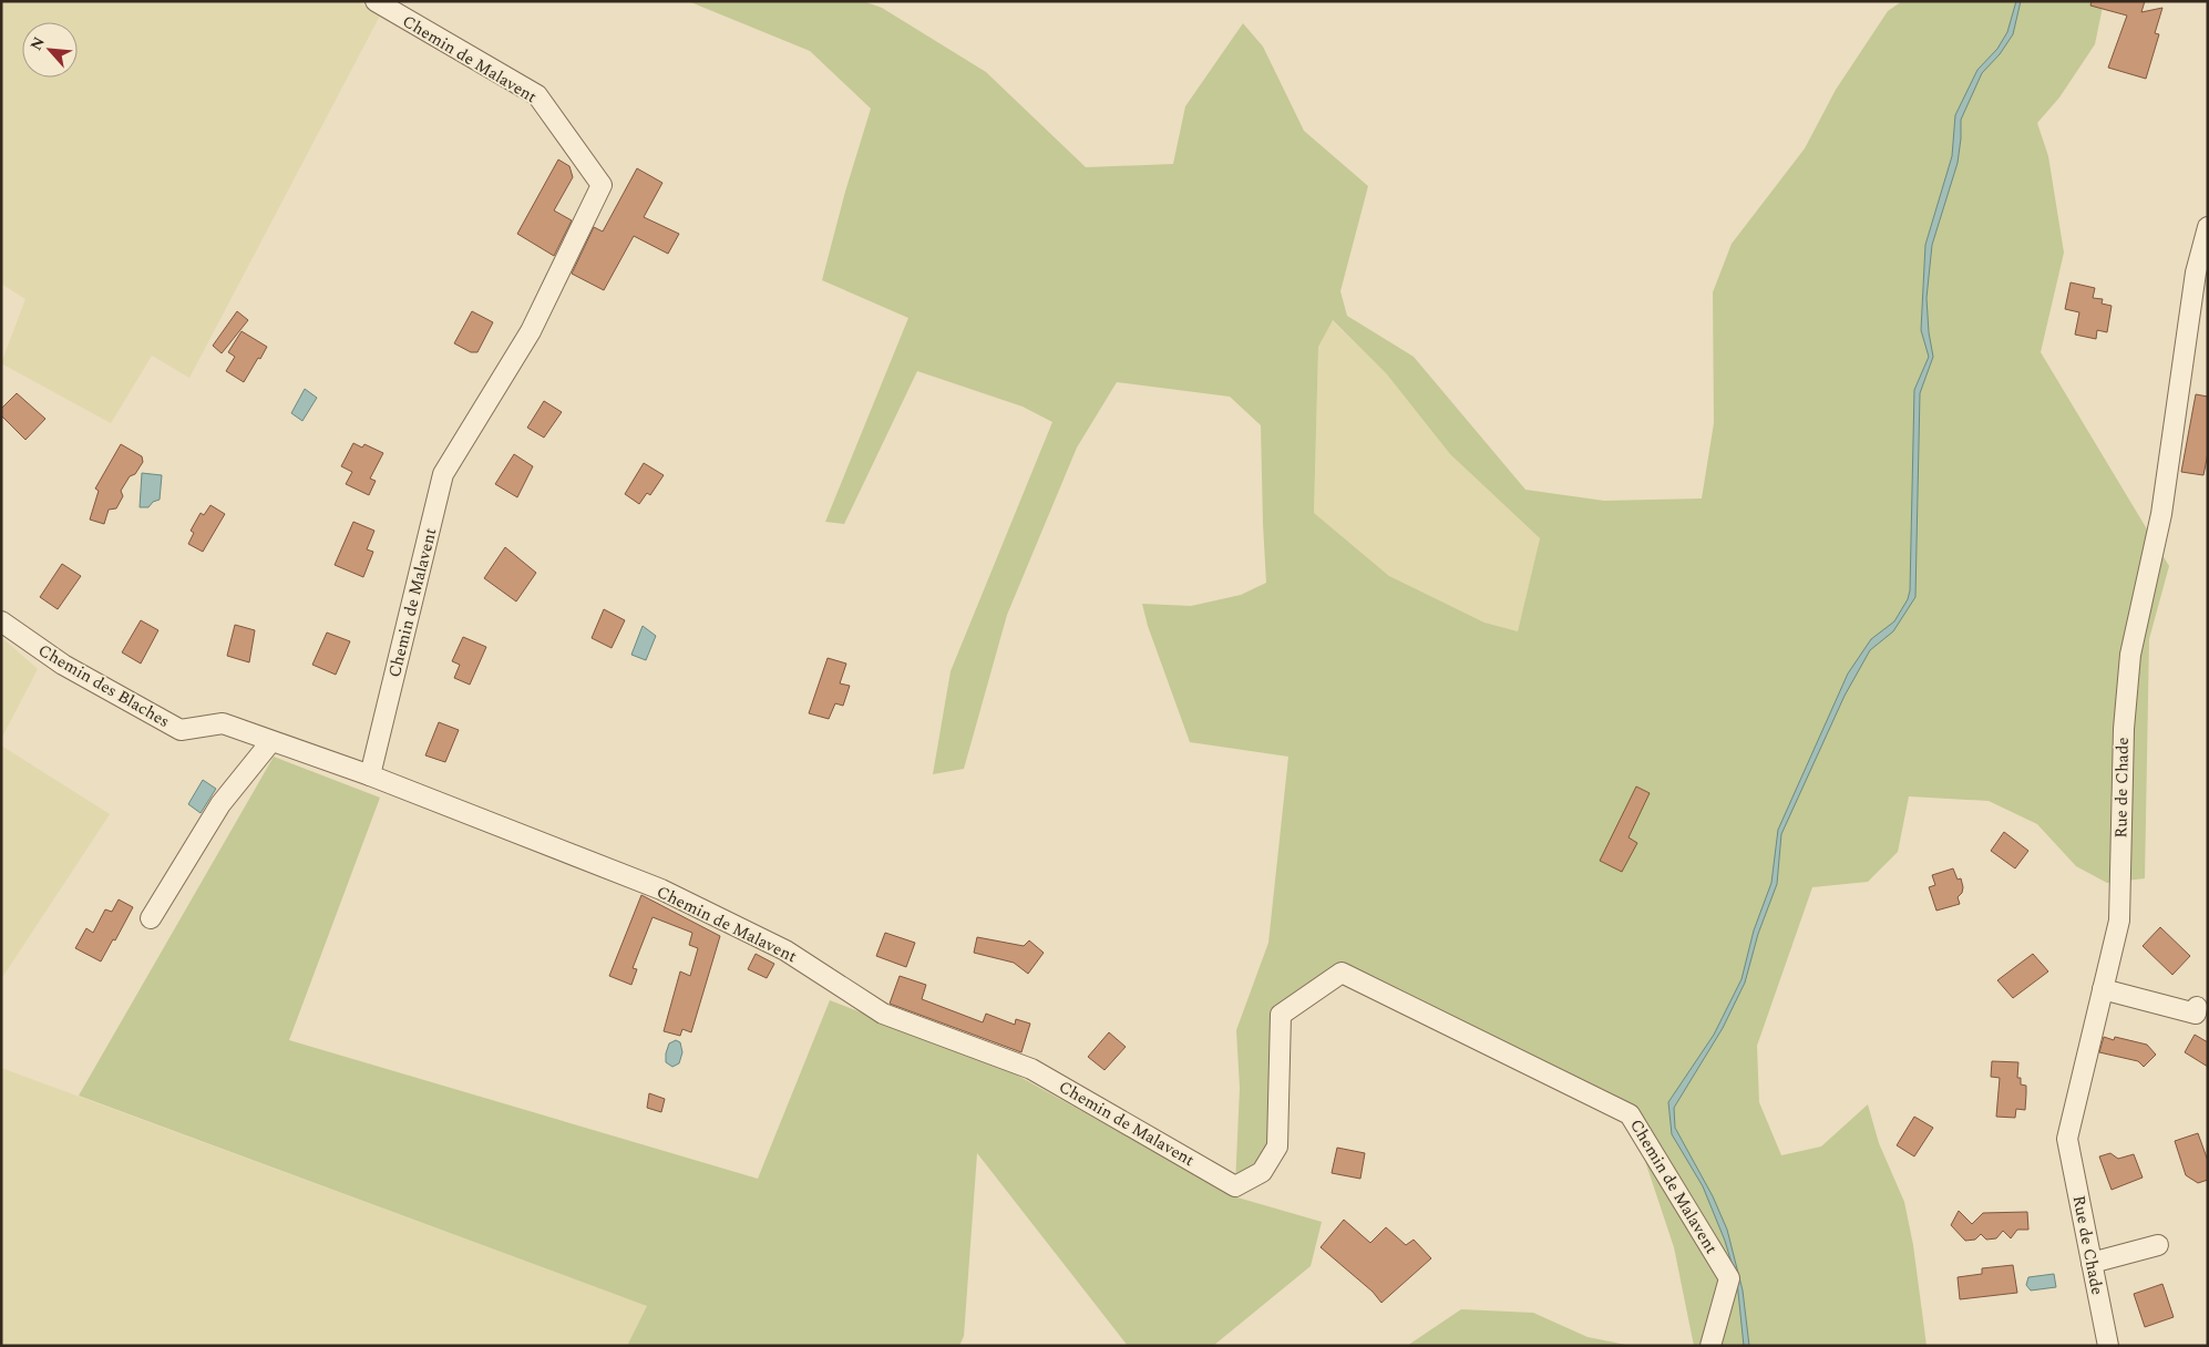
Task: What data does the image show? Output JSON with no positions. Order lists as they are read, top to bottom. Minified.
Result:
{"streets":{"street":["Chemin de Malavent","Chemin des Blaches","Rue de Chade"]},"crossings":[["Chemin de Malavent","Chemin des Blaches"]],"north":"top left"}
